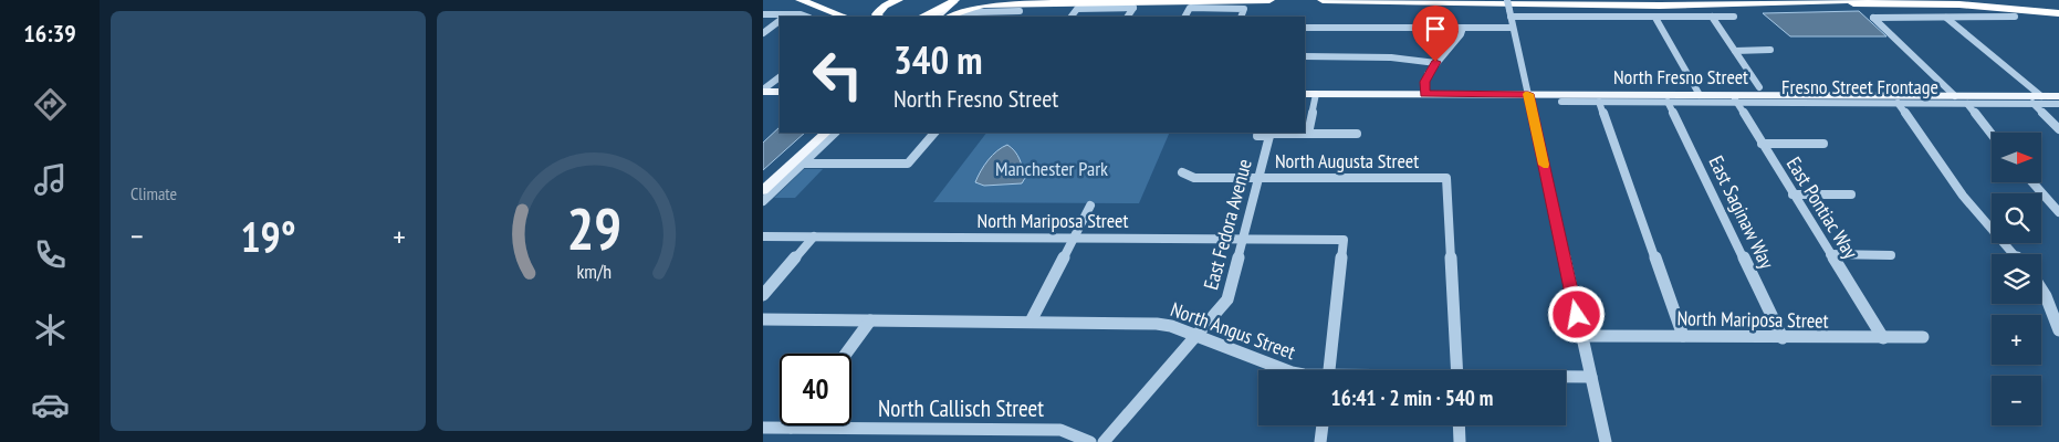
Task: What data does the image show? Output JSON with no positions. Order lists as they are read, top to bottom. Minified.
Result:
{"streets":{"main road":["North Fresno Street"],"street":["Fresno Street Frontage","North Augusta Street","East Pontiac Way","East Saginaw Way","North Mariposa Street","East Fedora Avenue","North Angus Street","North Callisch Street"]},"crossings":[["North Fresno Street","Fresno Street Frontage"],["North Fresno Street","East Pontiac Way"],["Fresno Street Frontage","East Pontiac Way"],["Fresno Street Frontage","East Saginaw Way"],["North Augusta Street","East Fedora Avenue"],["East Pontiac Way","North Mariposa Street"],["East Saginaw Way","North Mariposa Street"],["North Mariposa Street","East Fedora Avenue"],["East Fedora Avenue","North Angus Street"]],"parks":["Manchester Park"],"north":"right","page":{"tabs":"16:39","tile":"Climate","turn":["340 m","North Fresno Street"],"map_buttons":["+","−"],"heat":["−","19°","+"],"limit":"40","trip":"16:41 · 2 min · 540 m","gauge":["29","km/h"]}}
